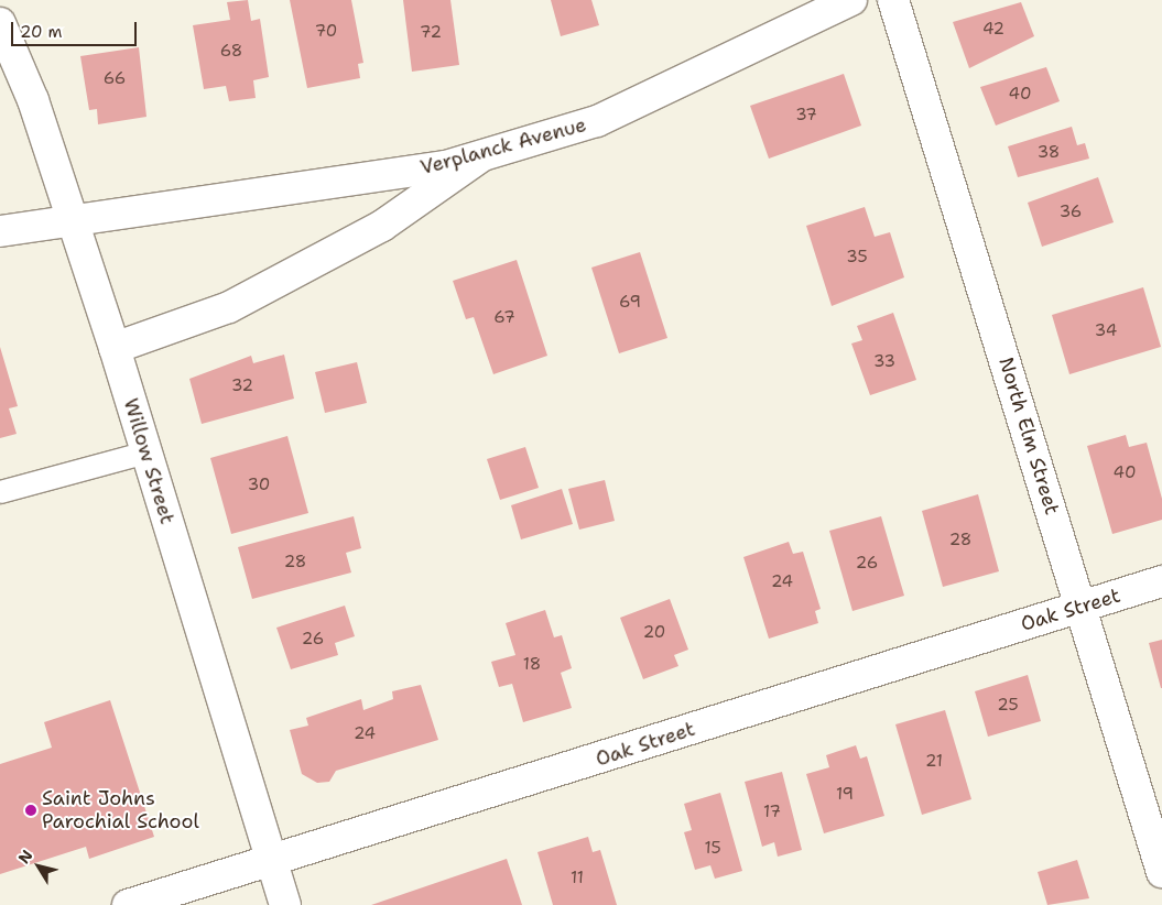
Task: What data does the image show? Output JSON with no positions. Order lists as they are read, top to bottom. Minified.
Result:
{"streets":{"street":["Verplanck Avenue","North Elm Street","Willow Street","Oak Street"]},"crossings":[["Verplanck Avenue","Willow Street"],["North Elm Street","Oak Street"],["Willow Street","Oak Street"]],"places":["Saint Johns Parochial School"],"house_numbers":["42","70","72","68","66","40","37","38","36","35","69","67","34","33","32","40","30","28","28","26","24","20","26","18","25","24","21","19","17","15","11"],"scale_bar":"20 m","north":"top left"}
